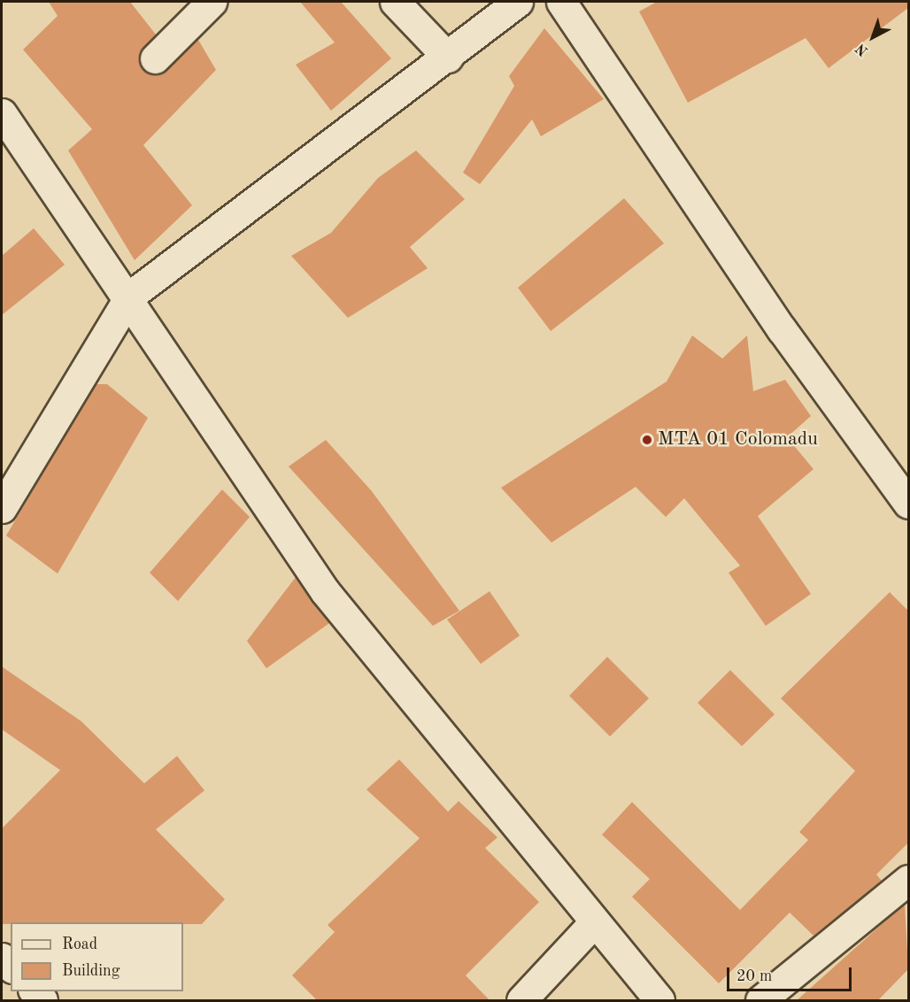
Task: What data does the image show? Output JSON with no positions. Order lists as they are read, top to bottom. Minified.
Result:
{"places":["MTA 01 Colomadu"],"legend":["Road","Building"],"scale_bar":"20 m","north":"bottom left"}
